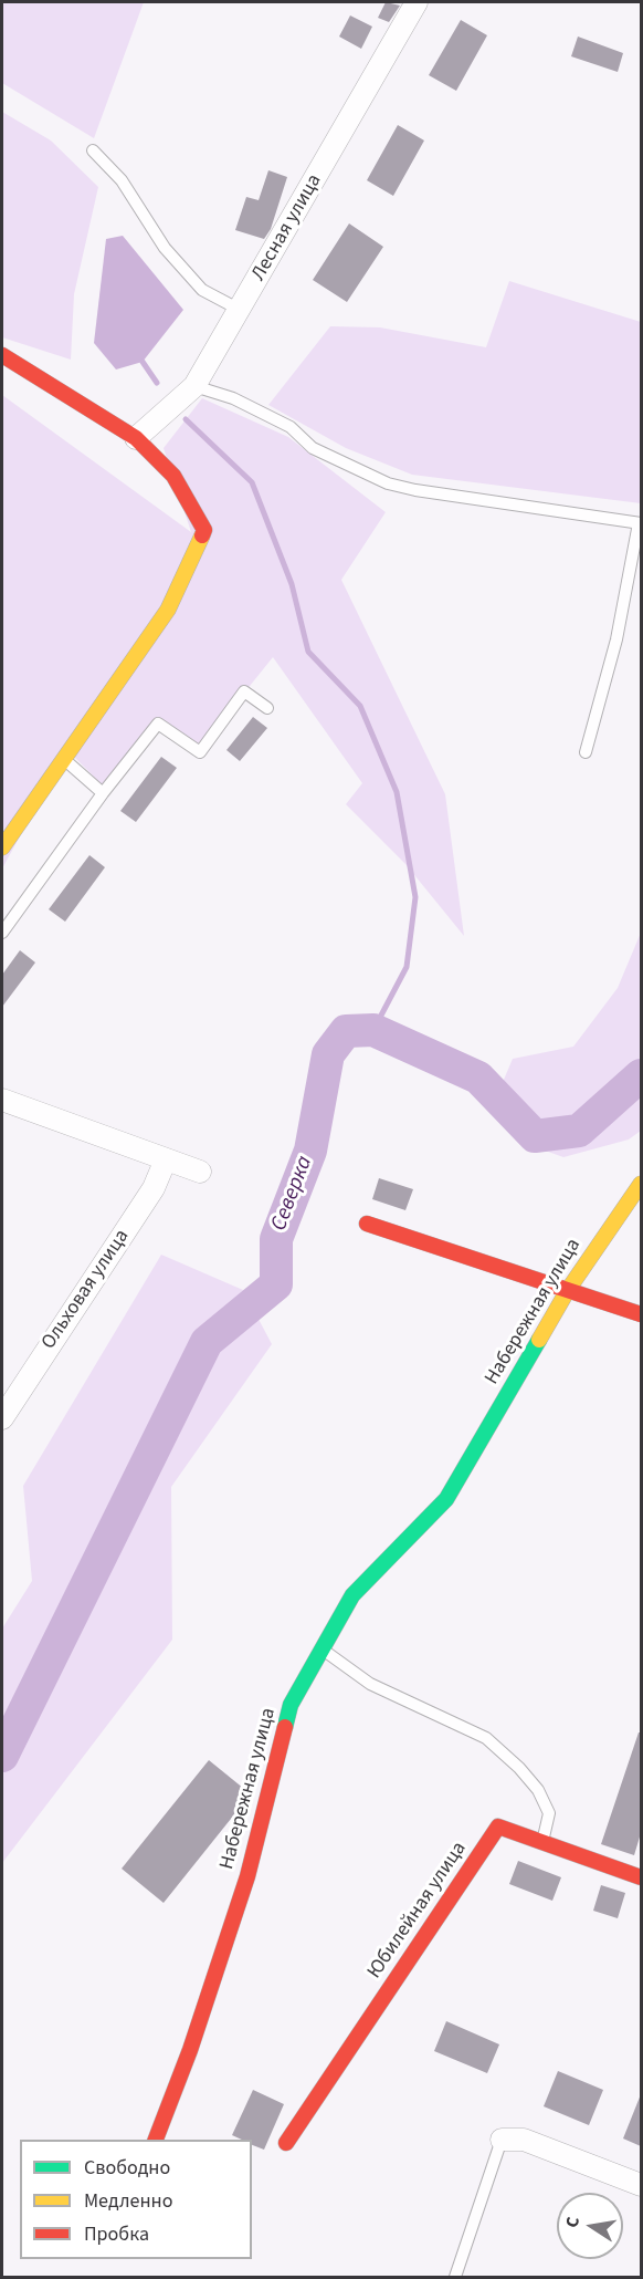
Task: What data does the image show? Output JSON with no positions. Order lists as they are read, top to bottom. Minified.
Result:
{"streets":{"street":["Лесная улица","Ольховая улица","Набережная улица","Юбилейная улица"]},"water":["Северка"],"legend":["Свободно","Медленно","Пробка"],"north":"left"}
